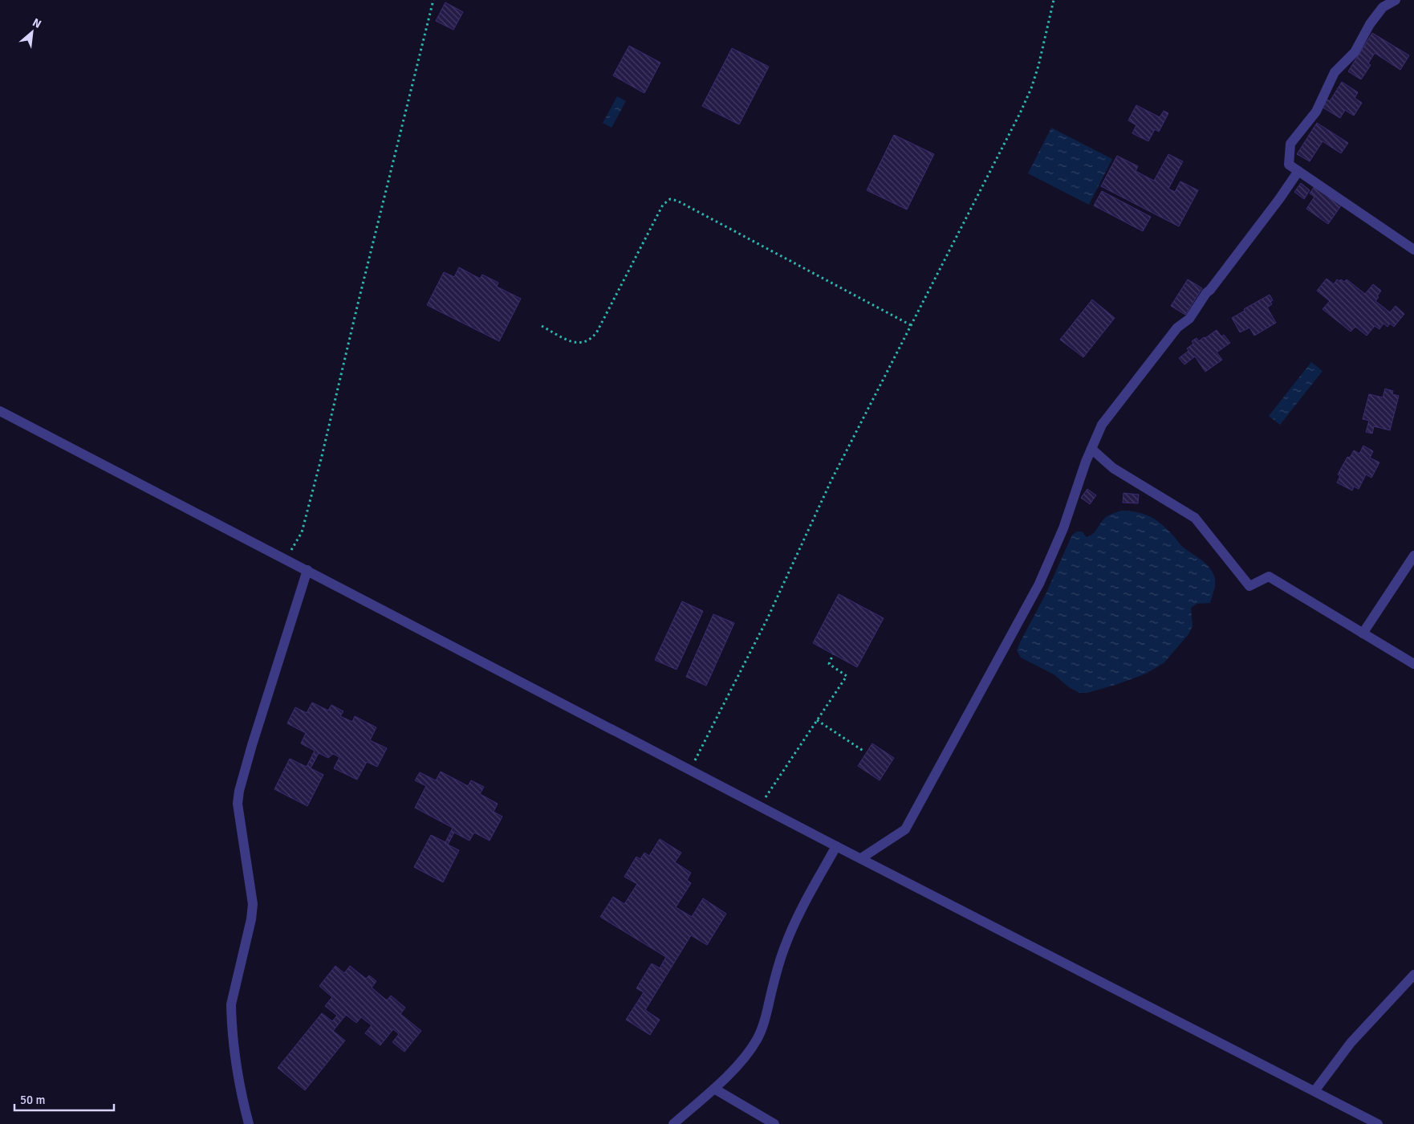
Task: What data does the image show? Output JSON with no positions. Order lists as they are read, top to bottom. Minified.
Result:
{"scale_bar":"50 m","north":"top right"}
